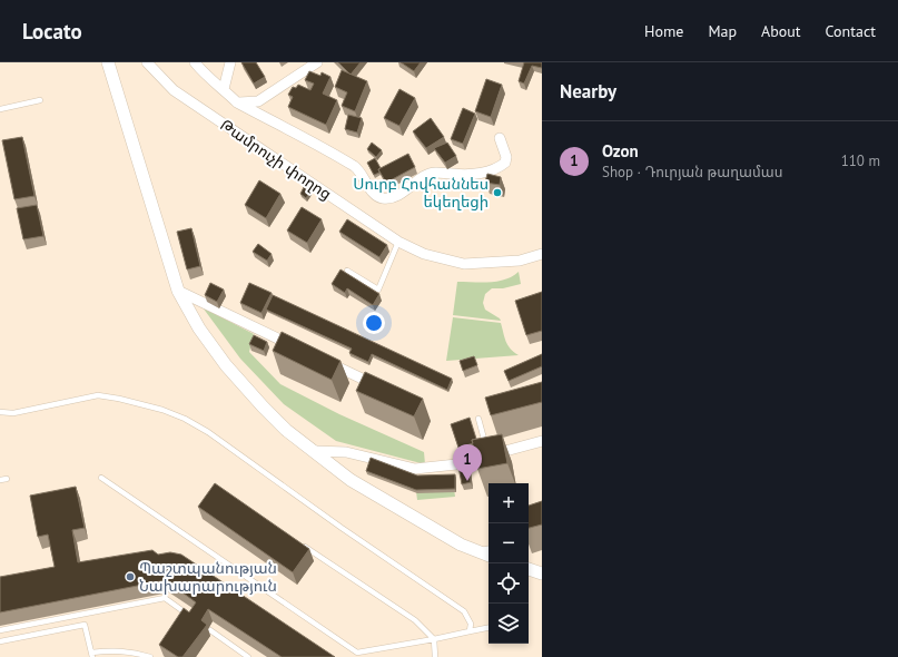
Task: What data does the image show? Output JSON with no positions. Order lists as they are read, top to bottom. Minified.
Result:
{"streets":{"street":["Թամրուչի փողոց"]},"places":["Սուրբ Հովհաննես եկեղեցի","Պաշտպանության Նախարարություն"],"page":{"header":"Locato","nav":["Home","Map","About","Contact"],"heading":"Nearby","list":[{"mark":"1","name":"Ozon","note":"Shop · Դուրյան թաղամաս","value":"110 m"}],"pins":"1","map_buttons":["+","−"]}}
